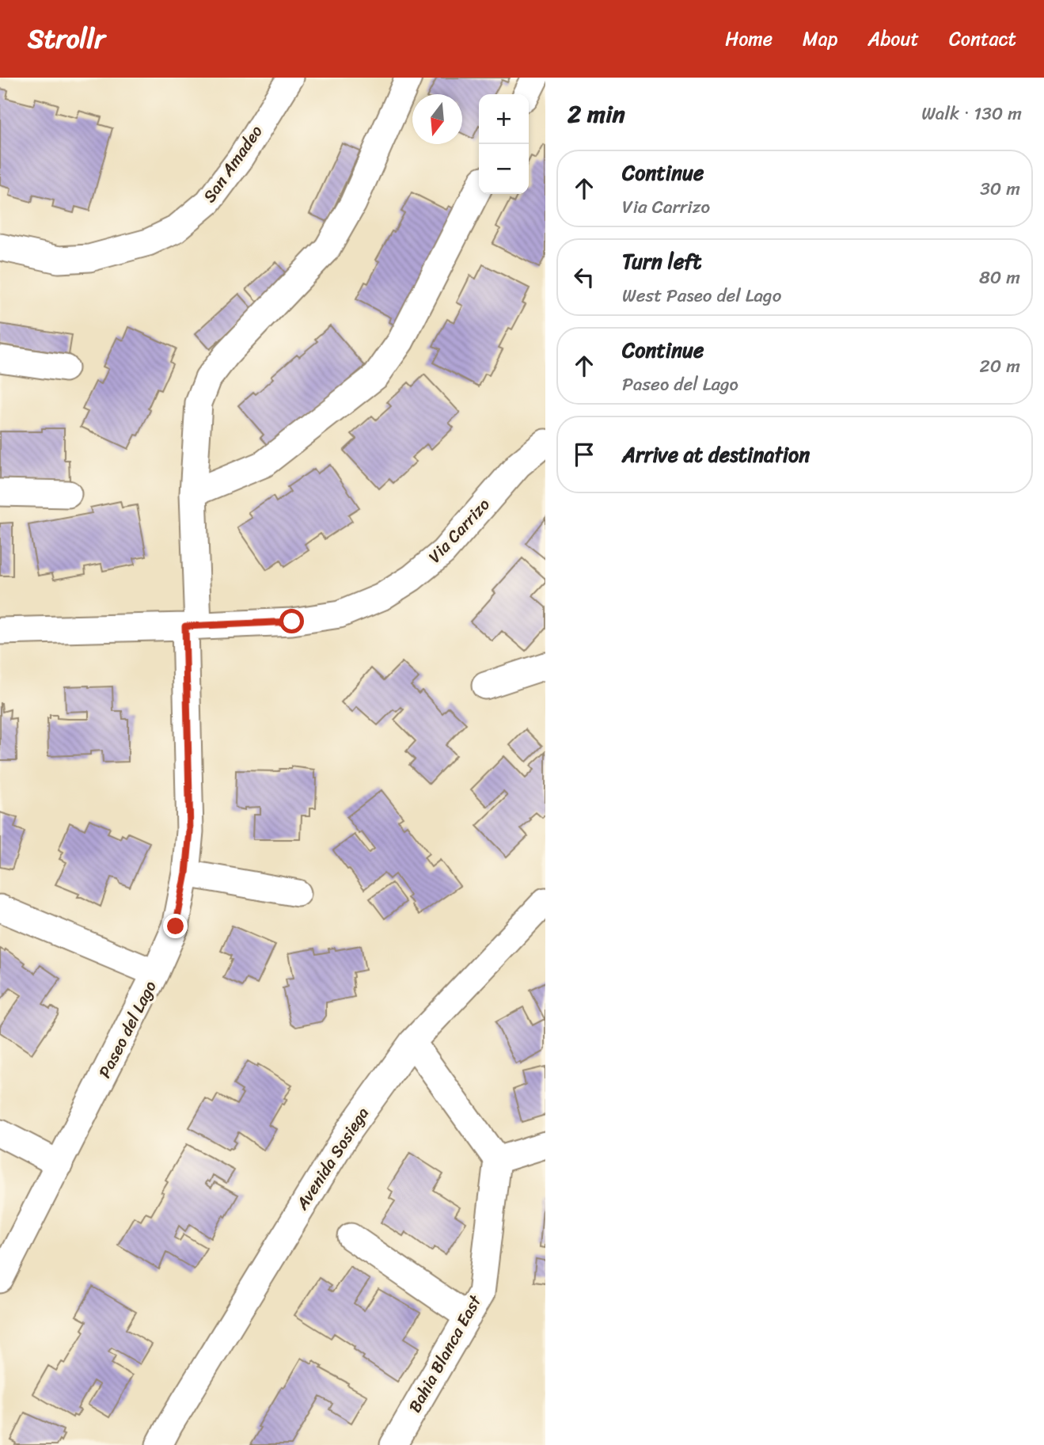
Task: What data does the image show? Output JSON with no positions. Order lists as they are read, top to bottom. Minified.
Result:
{"streets":{"street":["San Amadeo","Via Carrizo","Paseo del Lago","Avenida Sosiega","Bahia Blanca East"]},"crossings":[["Via Carrizo","Paseo del Lago"]],"north":"bottom","page":{"header":"Strollr","nav":["Home","Map","About","Contact"],"heading":["2 min","Walk · 130 m"],"map_buttons":["+","−"],"list":[["Continue","Via Carrizo","30 m"],["Turn left","West Paseo del Lago","80 m"],["Continue","Paseo del Lago","20 m"],"Arrive at destination"]}}
